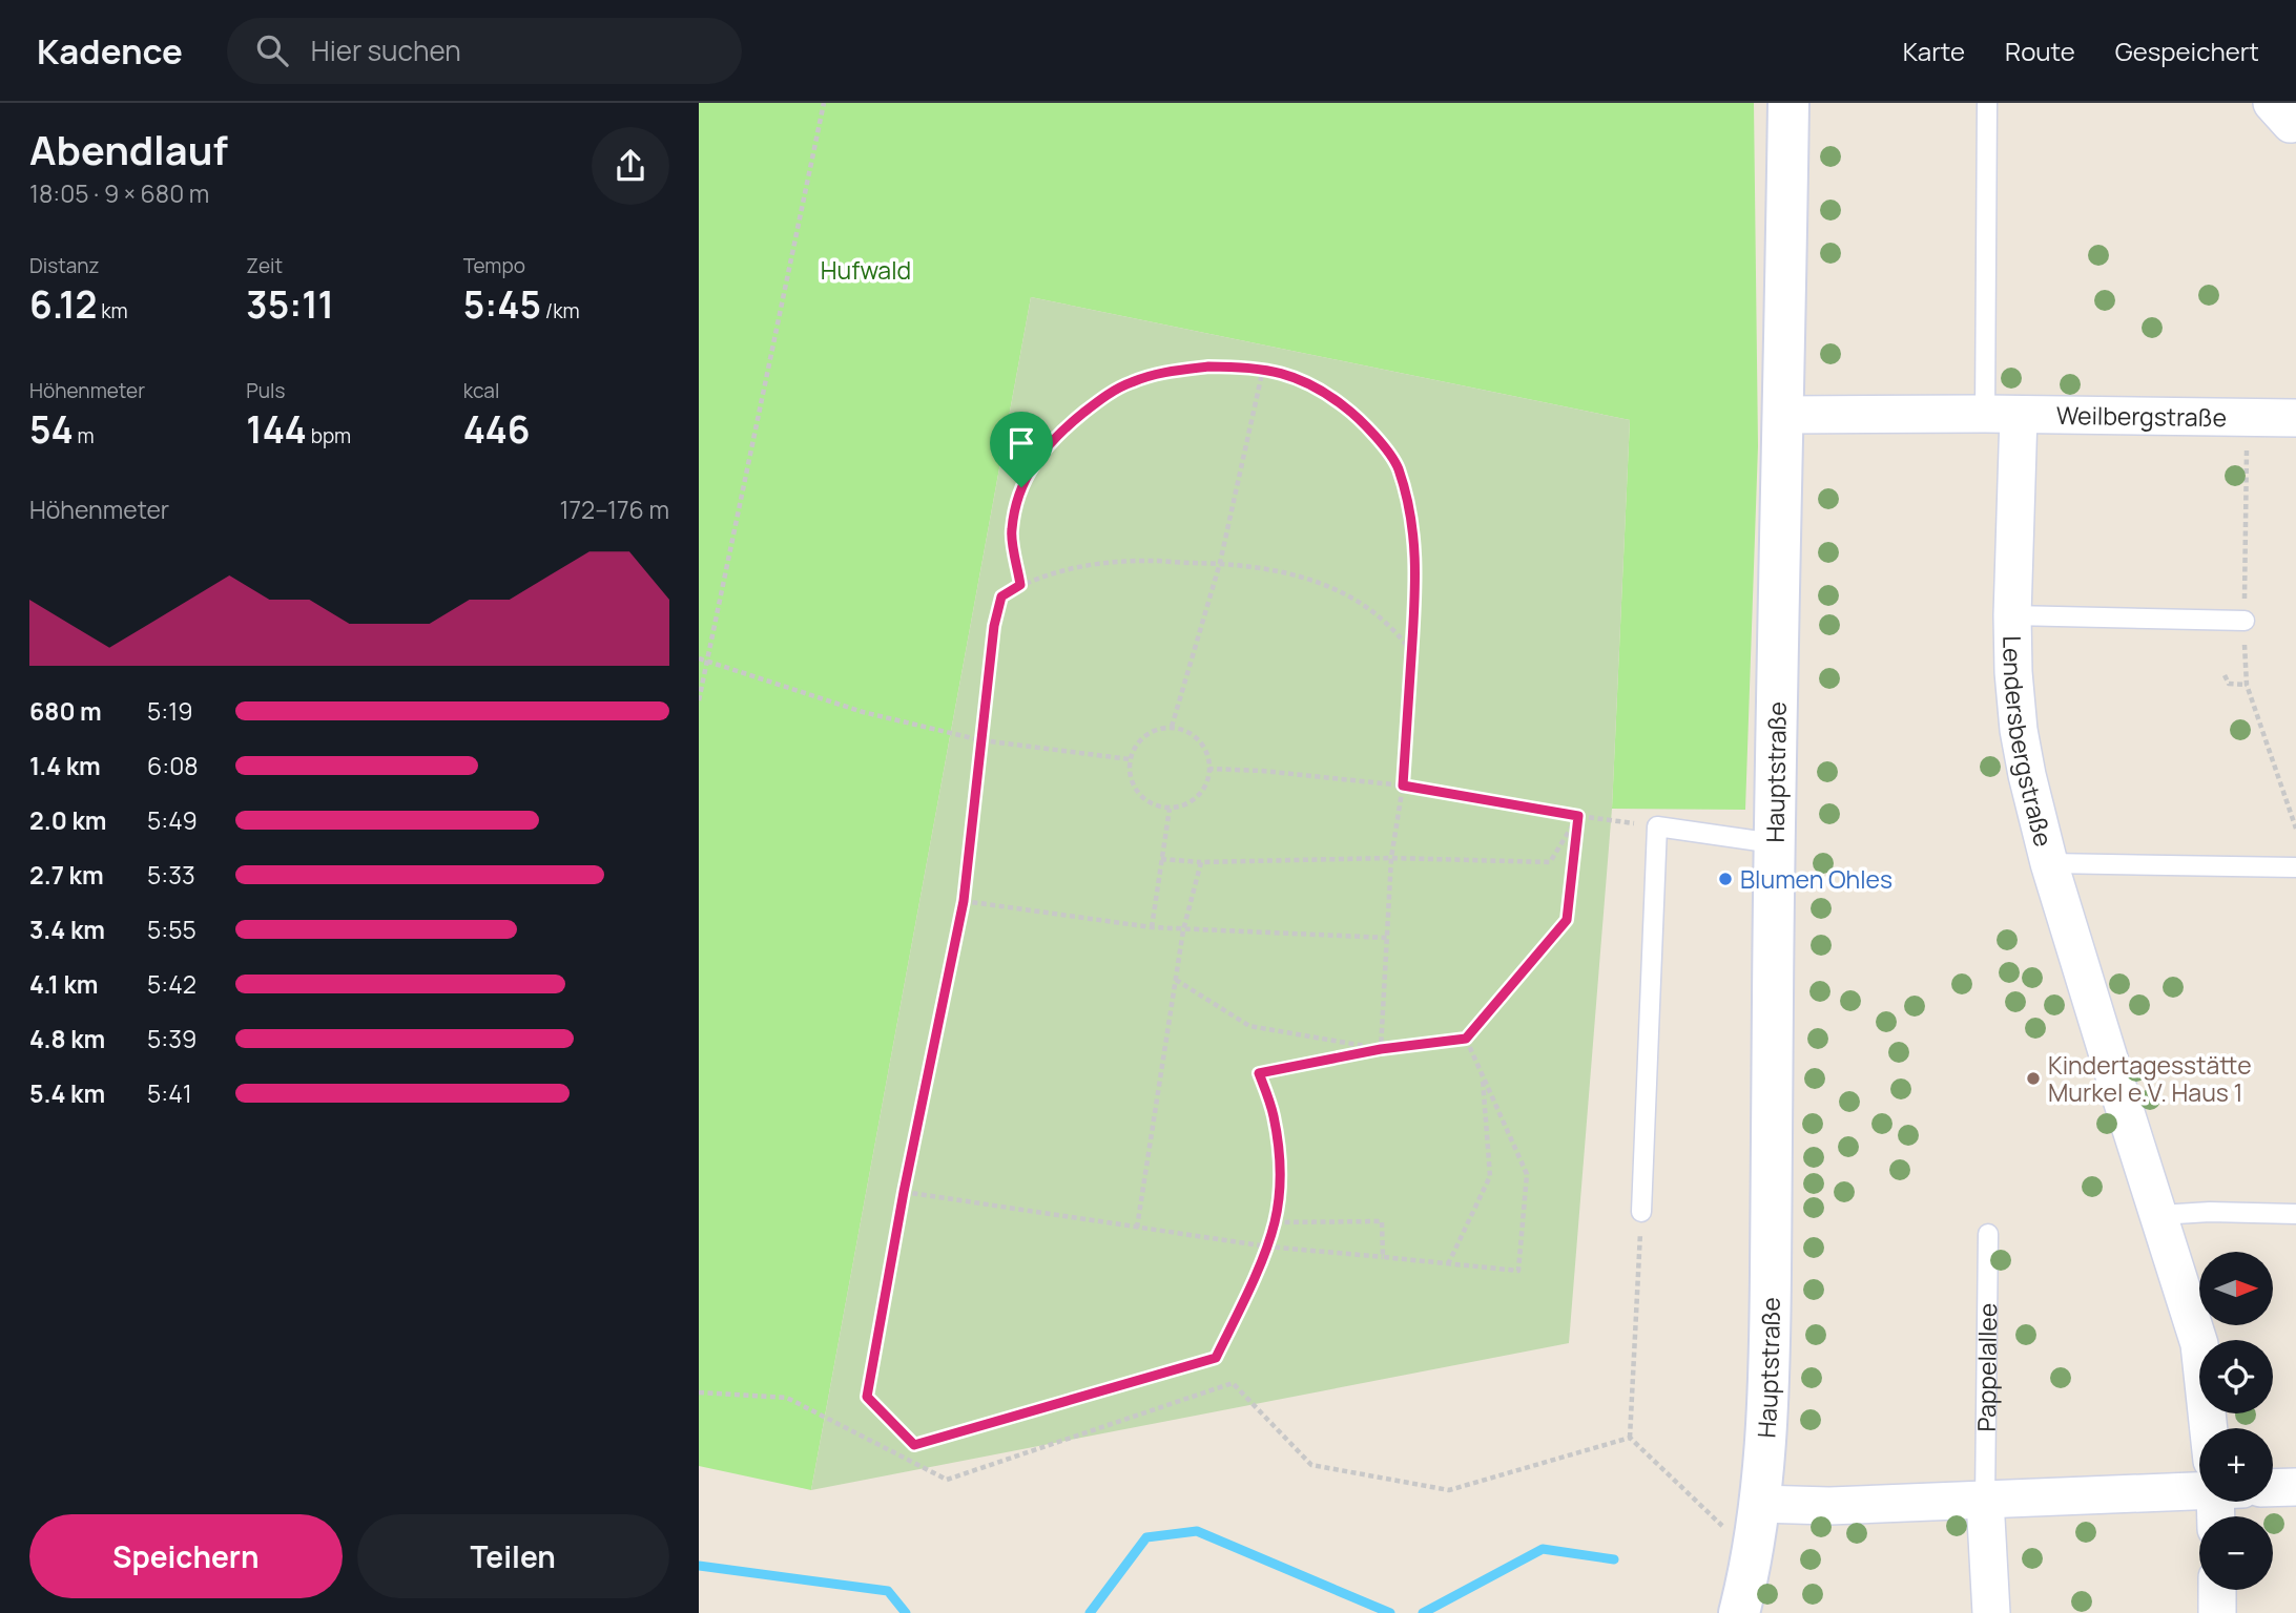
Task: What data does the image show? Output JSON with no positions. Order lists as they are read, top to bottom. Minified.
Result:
{"streets":{"street":["Weilbergstraße","Lendersbergstraße","Hauptstraße"],"lane":["Pappelallee"]},"crossings":[["Weilbergstraße","Lendersbergstraße"],["Weilbergstraße","Hauptstraße"]],"parks":["Hufwald"],"places":["Blumen Ohles","Kindertagesstätte Murkel e.V. Haus 1"],"north":"right","page":{"header":"Kadence","search":"Hier suchen","nav":["Karte","Route","Gespeichert"],"heading":["Abendlauf","18:05 · 9 × 680 m"],"stats":[["Distanz","6.12 km"],["Zeit","35:11"],["Tempo","5:45 /km"],["Höhenmeter","54 m"],["Puls","144 bpm"],["kcal","446"]],"chart":["Höhenmeter","172–176 m"],"list":[{"name":"680 m","note":"5:19"},{"name":"1.4 km","note":"6:08"},{"name":"2.0 km","note":"5:49"},{"name":"2.7 km","note":"5:33"},{"name":"3.4 km","note":"5:55"},{"name":"4.1 km","note":"5:42"},{"name":"4.8 km","note":"5:39"},{"name":"5.4 km","note":"5:41"}],"map_buttons":["+","−"],"buttons":["Speichern","Teilen"]}}
